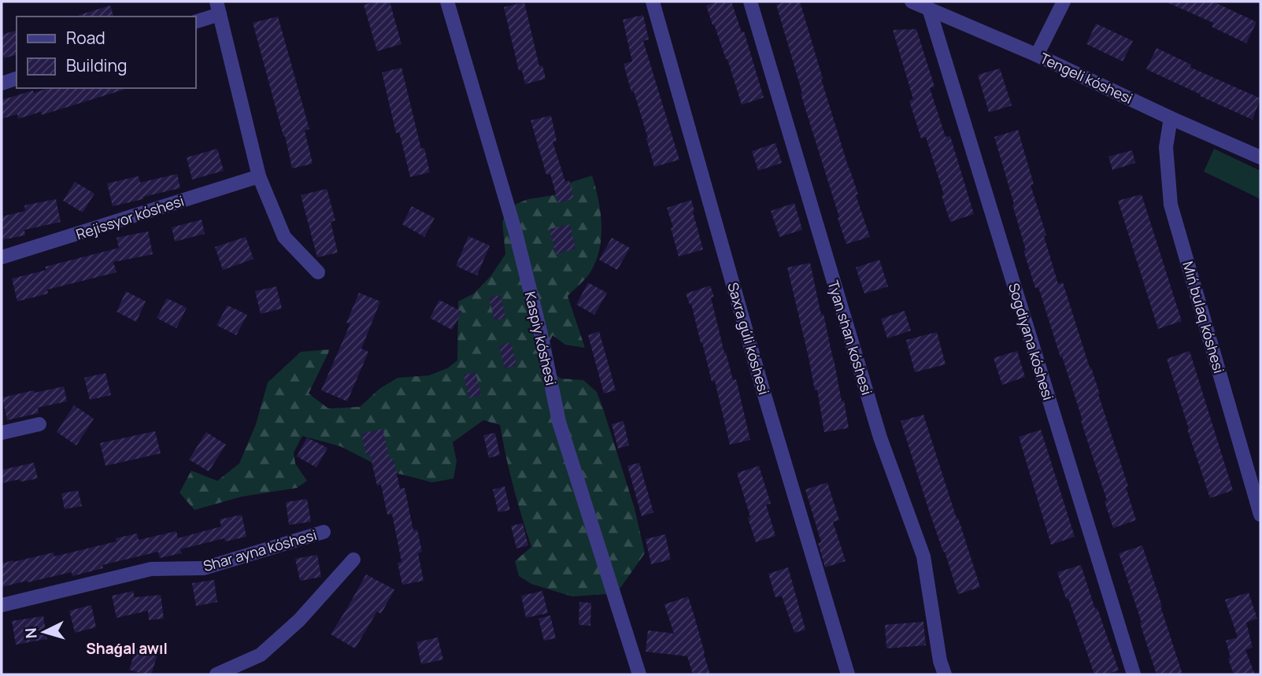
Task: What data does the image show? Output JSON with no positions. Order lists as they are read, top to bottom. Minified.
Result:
{"streets":{"street":["Tengeli kóshesi","Rejissyor kóshesi","Mıń bulaq kóshesi","Tyan shan kóshesi","Kaspiy kóshesi","Saxra gúli kóshesi","Sogdiyana kóshesi","Shar ayna kóshesi"]},"crossings":[["Tengeli kóshesi","Mıń bulaq kóshesi"],["Tengeli kóshesi","Sogdiyana kóshesi"]],"districts":["Shaǵal awıl"],"legend":["Road","Building"],"north":"left"}
